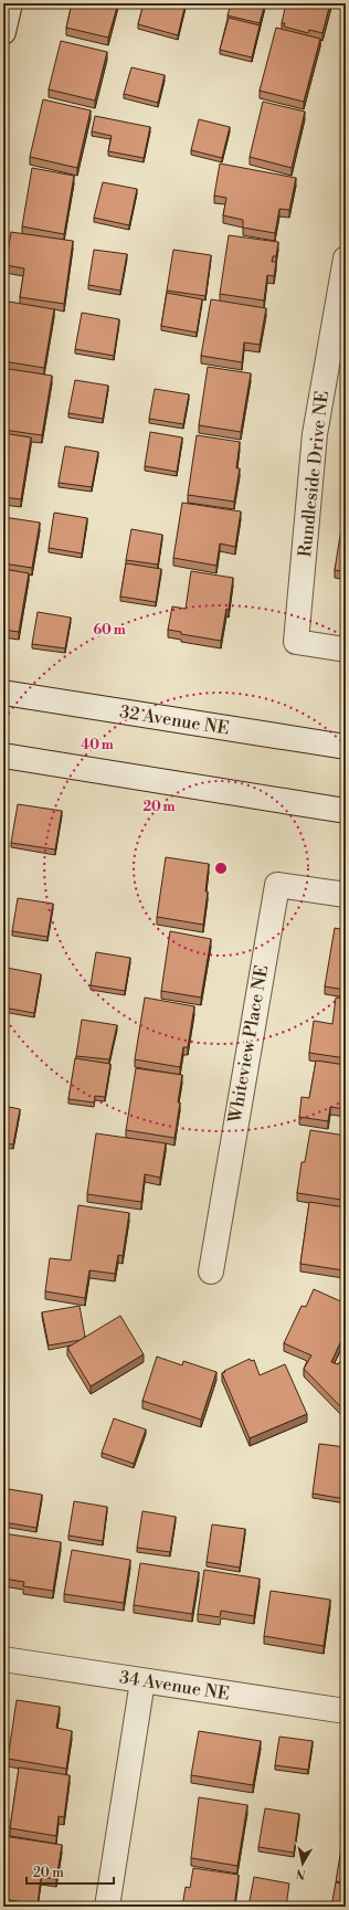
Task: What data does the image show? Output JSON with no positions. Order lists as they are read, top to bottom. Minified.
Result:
{"streets":{"street":["Rundleside Drive NE","32 Avenue NE","Whiteview Place NE","34 Avenue NE"]},"scale_bar":"20 m","north":"bottom","rings":["60 m","40 m","20 m"]}
